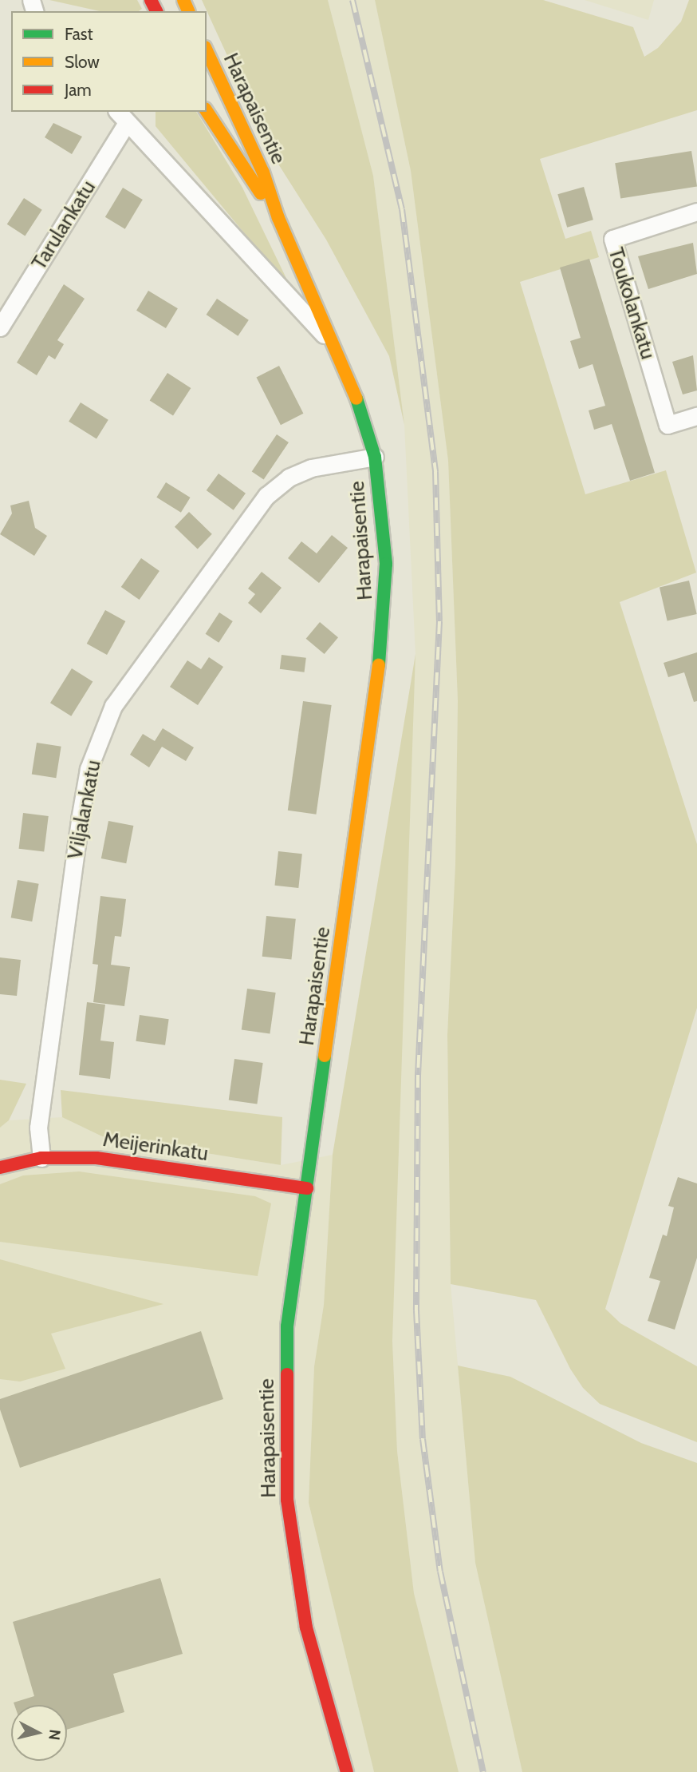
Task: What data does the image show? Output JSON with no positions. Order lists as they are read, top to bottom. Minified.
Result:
{"streets":{"main road":["Harapaisentie","Meijerinkatu"],"street":["Tarulankatu","Toukolankatu","Viljalankatu"]},"crossings":[["Harapaisentie","Viljalankatu"],["Harapaisentie","Meijerinkatu"],["Viljalankatu","Meijerinkatu"]],"legend":["Fast","Slow","Jam"],"north":"right"}
